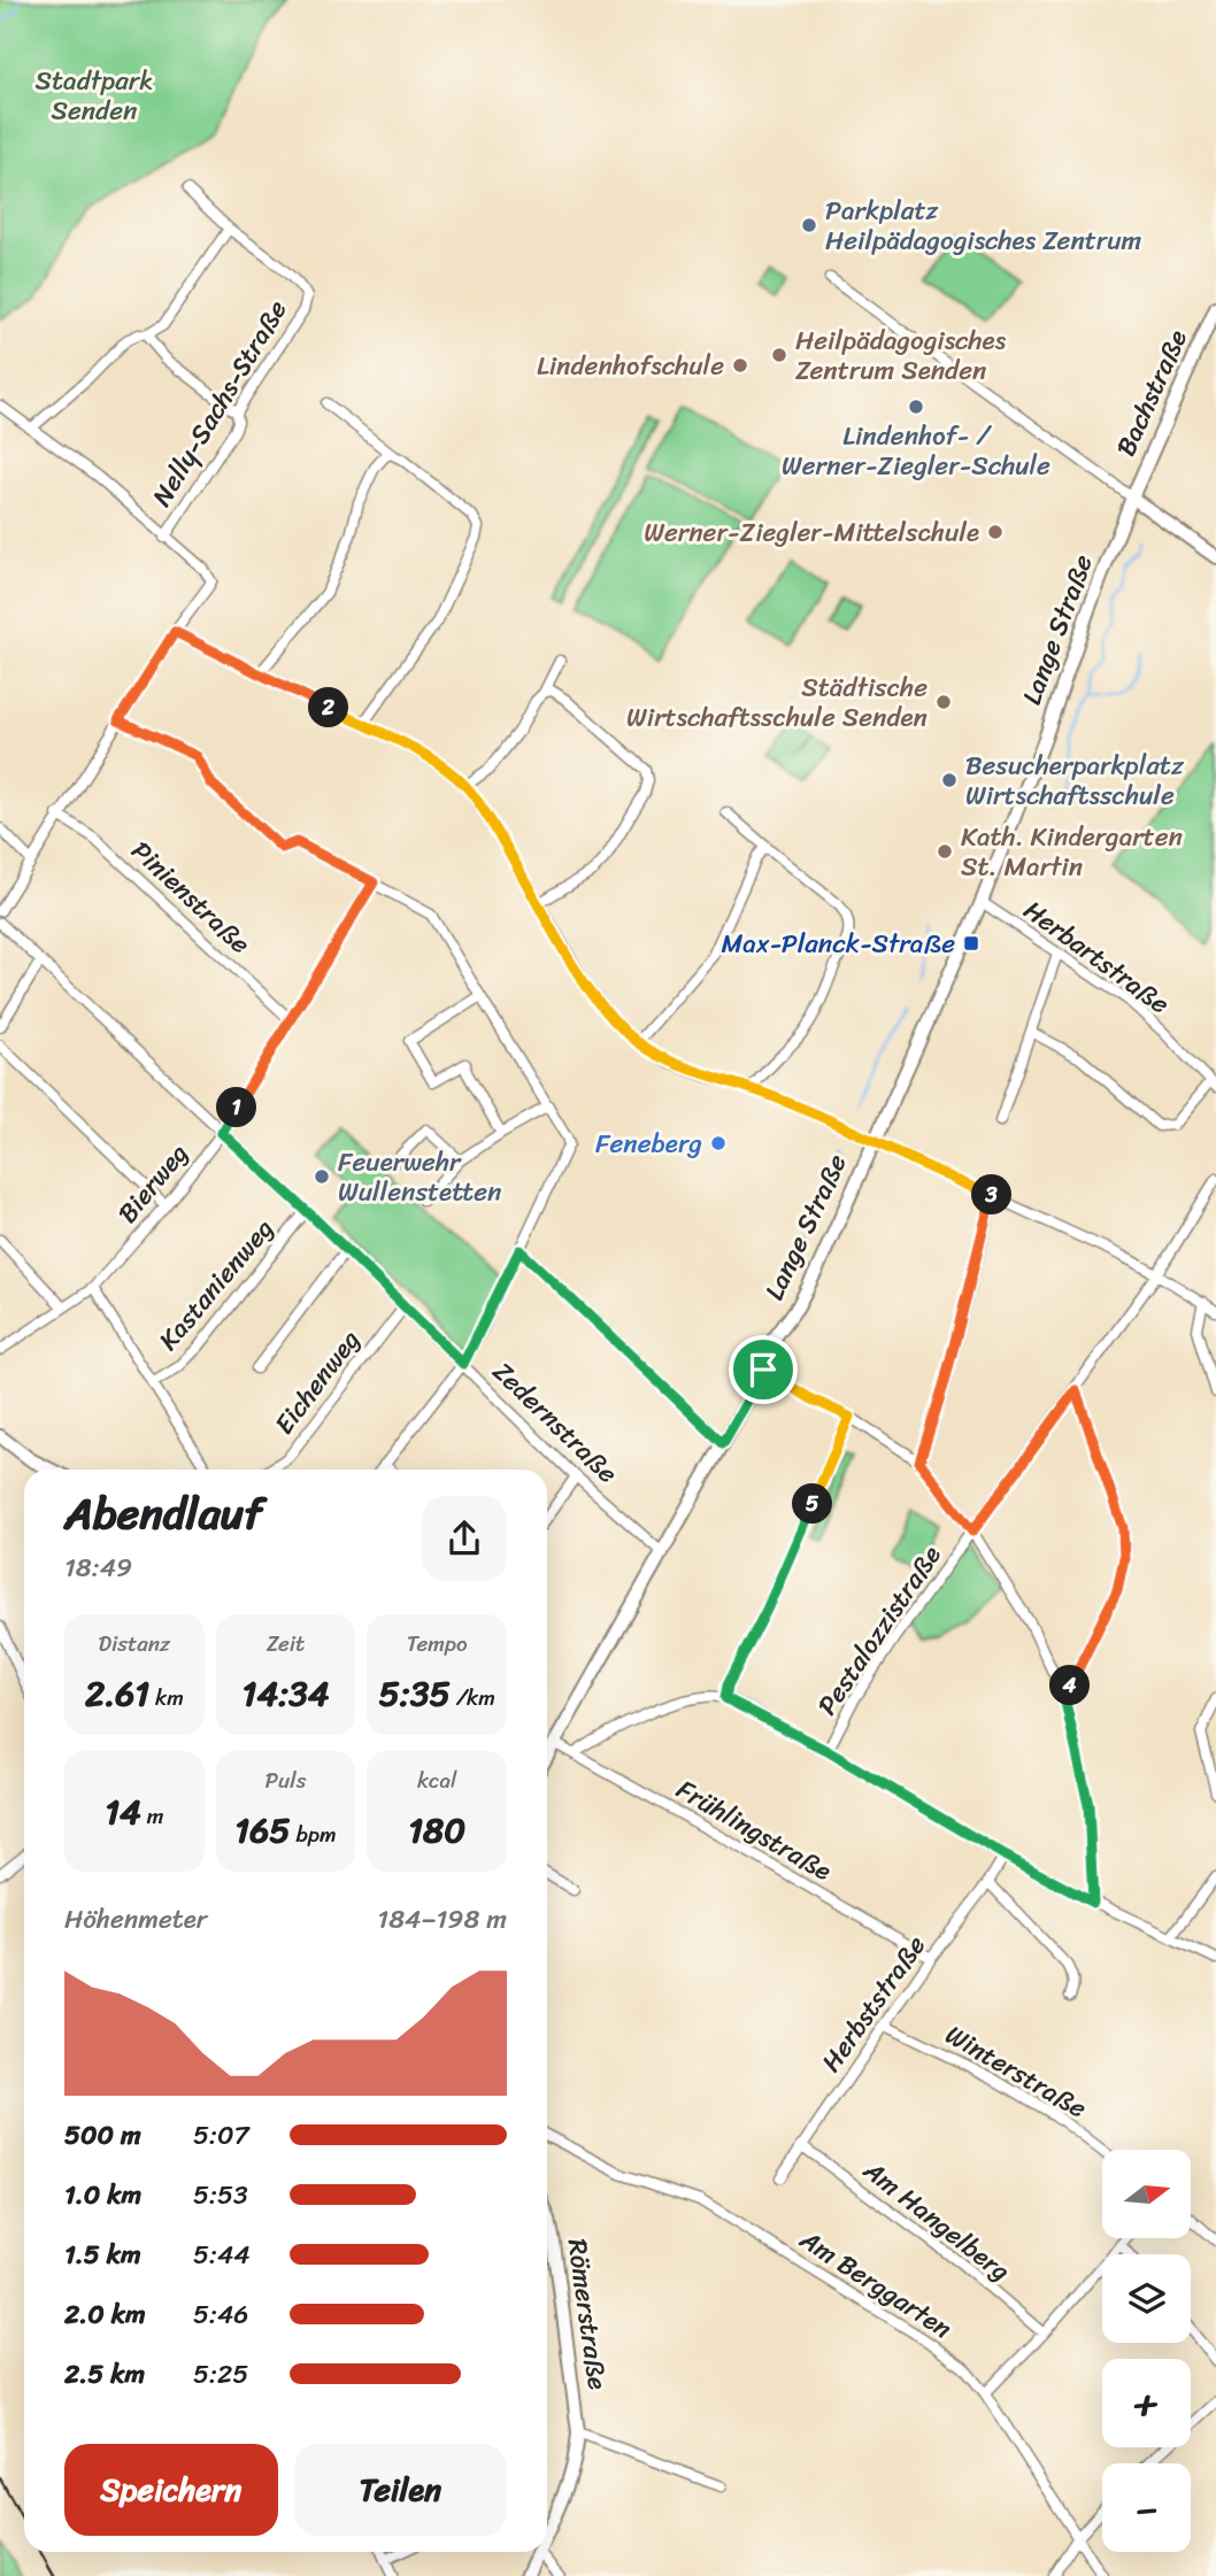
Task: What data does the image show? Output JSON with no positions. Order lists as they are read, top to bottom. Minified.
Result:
{"streets":{"street":["Bachstraße","Nelly-Sachs-Straße","Lange Straße","Pinienstraße","Herbartstraße","Bierweg","Kastanienweg","Eichenweg","Zedernstraße","Pestalozzistraße","Frühlingstraße","Herbststraße","Winterstraße","Am Hangelberg","Am Berggarten","Römerstraße"]},"crossings":[["Bachstraße","Lange Straße"],["Lange Straße","Herbartstraße"],["Lange Straße","Zedernstraße"],["Lange Straße","Frühlingstraße"],["Pinienstraße","Bierweg"],["Bierweg","Zedernstraße"],["Kastanienweg","Zedernstraße"],["Eichenweg","Zedernstraße"],["Frühlingstraße","Herbststraße"],["Herbststraße","Winterstraße"],["Herbststraße","Am Hangelberg"]],"parks":["Stadtpark Senden"],"places":{"other":["Parkplatz Heilpädagogisches Zentrum","Heilpädagogisches Zentrum Senden","Lindenhofschule","Lindenhof- / Werner-Ziegler-Schule","Werner-Ziegler-Mittelschule","Städtische Wirtschaftsschule Senden","Besucherparkplatz Wirtschaftsschule","Kath. Kindergarten St. Martin","Feneberg","Feuerwehr Wullenstetten"],"transit":["Max-Planck-Straße"]},"north":"right","page":{"pins":["2","1","3","5","4"],"heading":["Abendlauf","18:49"],"stats":[["Distanz","2.61 km"],["Zeit","14:34"],["Tempo","5:35 /km"],["14 m"],["Puls","165 bpm"],["kcal","180"]],"chart":["Höhenmeter","184–198 m"],"list":[{"name":"500 m","note":"5:07"},{"name":"1.0 km","note":"5:53"},{"name":"1.5 km","note":"5:44"},{"name":"2.0 km","note":"5:46"},{"name":"2.5 km","note":"5:25"}],"map_buttons":["+","−"],"buttons":["Speichern","Teilen"]}}
